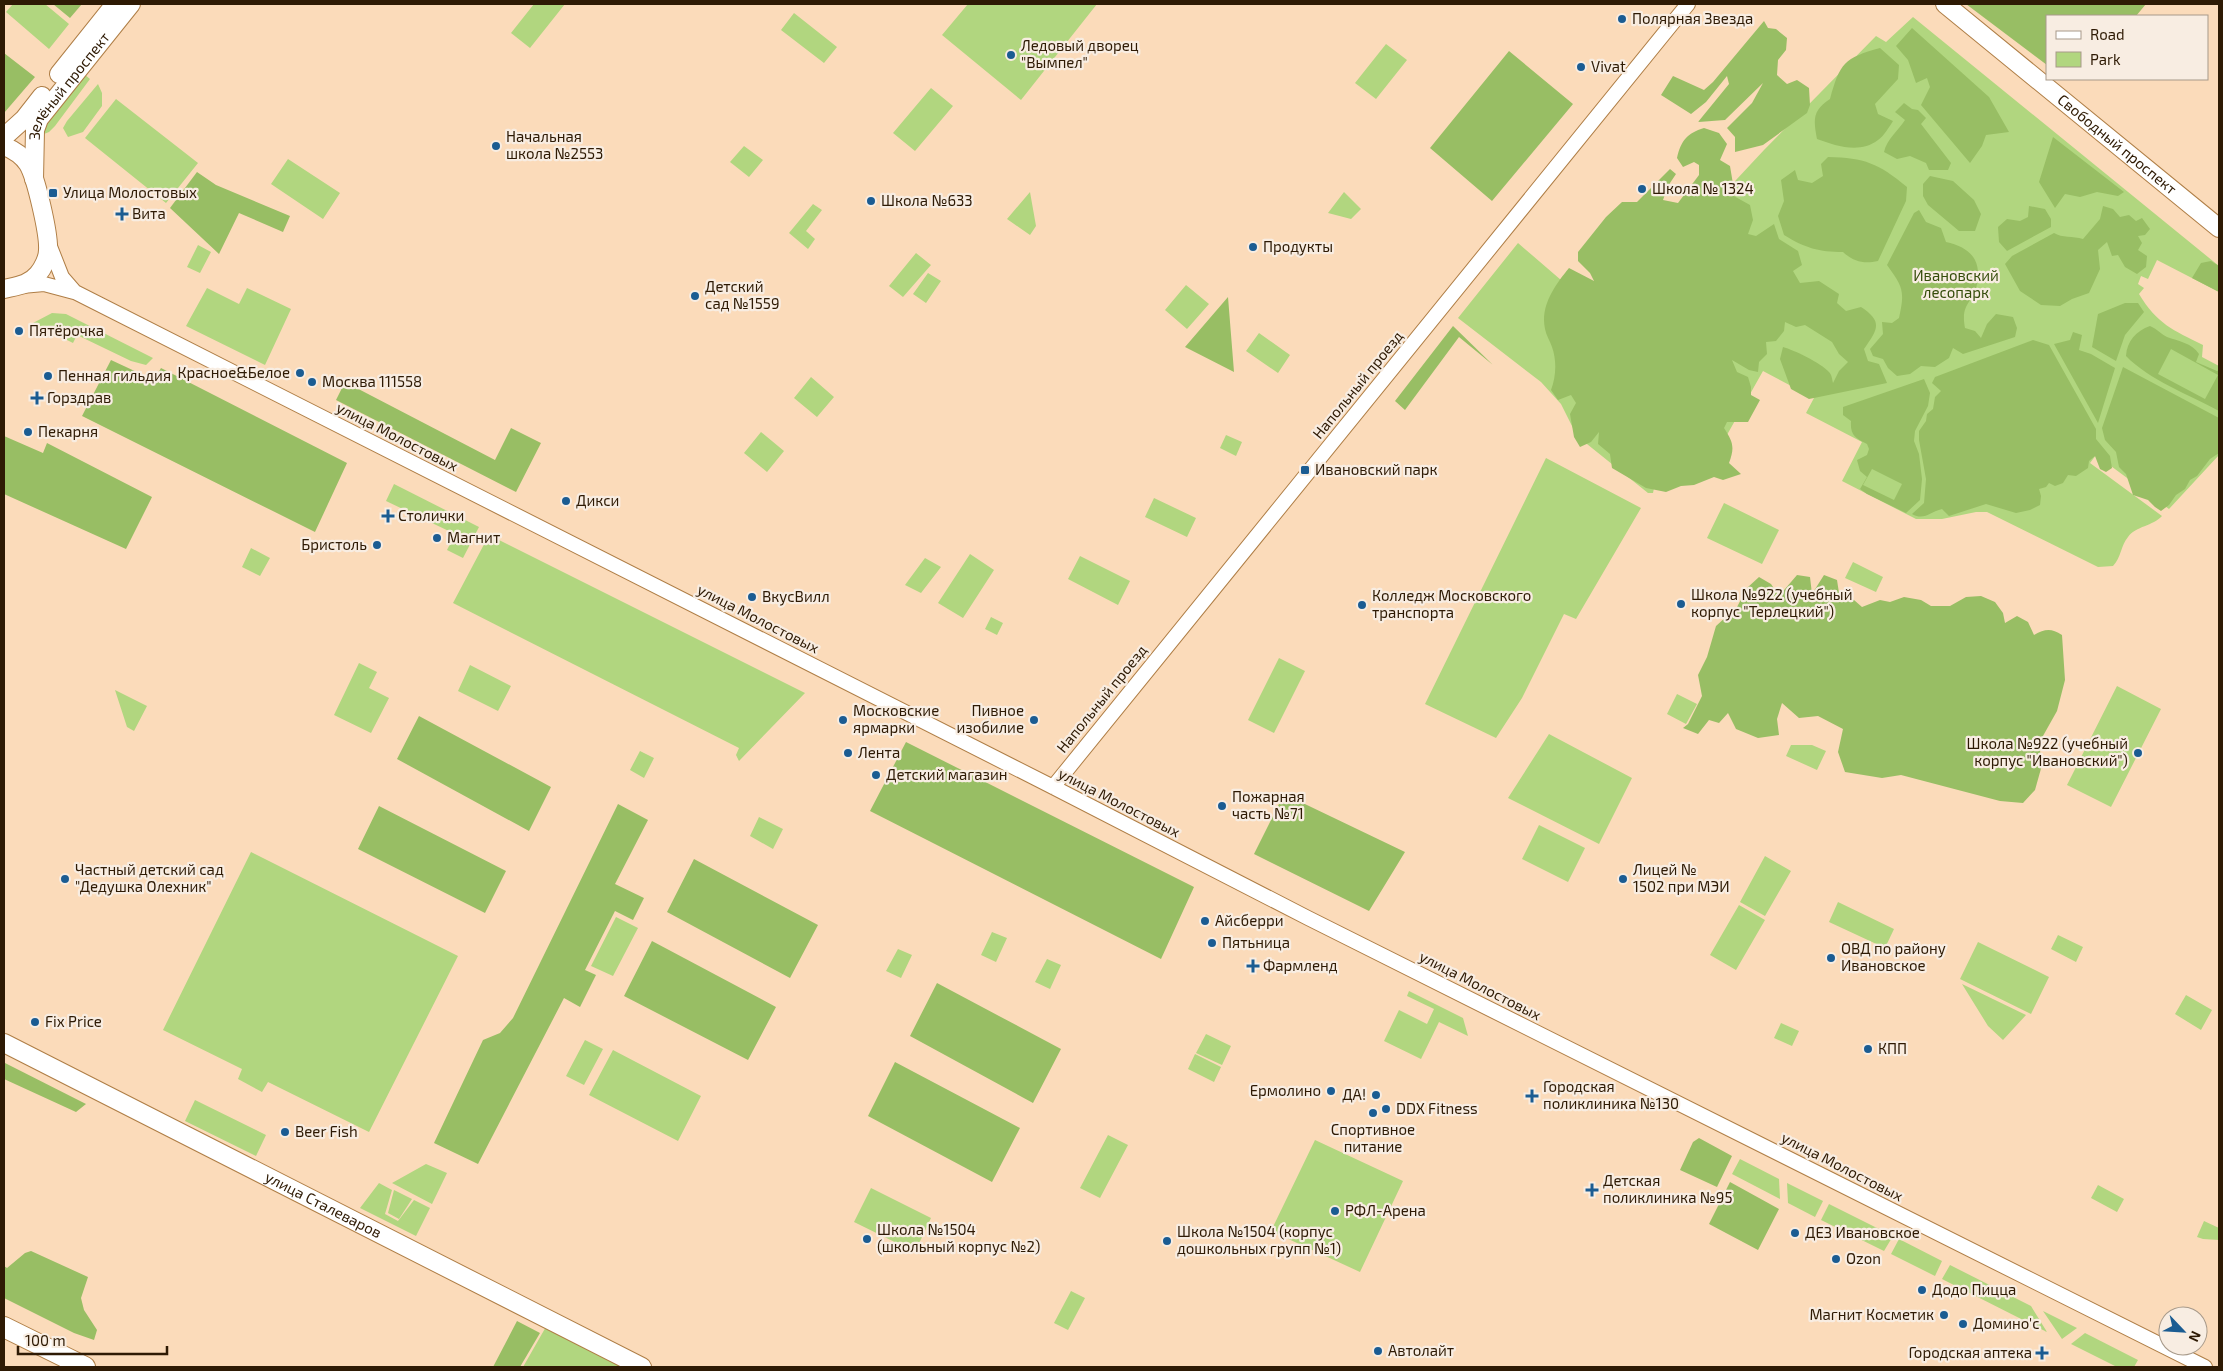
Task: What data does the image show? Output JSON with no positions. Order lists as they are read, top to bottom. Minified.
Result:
{"streets":{"main road":["Зелёный проспект","Свободный проспект","улица Сталеваров"],"street":["Напольный проезд","улица Молостовых"]},"crossings":[["Напольный проезд","улица Молостовых"]],"parks":["Ивановский лесопарк"],"places":{"other":["Полярная Звезда","Ледовый дворец \"Вымпел\"","Vivat","Начальная школа №2553","Школа № 1324","Школа №633","Продукты","Детский сад №1559","Пятёрочка","Красное&Белое","Пенная гильдия","Москва 111558","Пекарня","Дикси","Магнит","Бристоль","ВкусВилл","Школа №922 (учебный корпус \"Терлецкий\")","Колледж Московского транспорта","Московские ярмарки","Пивное изобилие","Лента","Школа №922 (учебный корпус \"Ивановский\")","Детский магазин","Пожарная часть №71","Частный детский сад \"Дедушка Олехник\"","Лицей № 1502 при МЭИ","Айсберри","Пятьница","ОВД по району Ивановское","Fix Price","КПП","Ермолино","ДА!","DDX Fitness","Спортивное питание","Beer Fish","РФЛ-Арена","ДЕЗ Ивановское","Школа №1504 (школьный корпус №2)","Школа №1504 (корпус дошкольных групп №1)","Ozon","Додо Пицца","Магнит Косметик","Домино'c","Автолайт"],"transit":["Улица Молостовых","Ивановский парк"],"health":["Вита","Горздрав","Столички","Фармленд","Городская поликлиника №130","Детская поликлиника №95","Городская аптека"]},"legend":["Road","Park"],"scale_bar":"100 m","north":"bottom right"}
